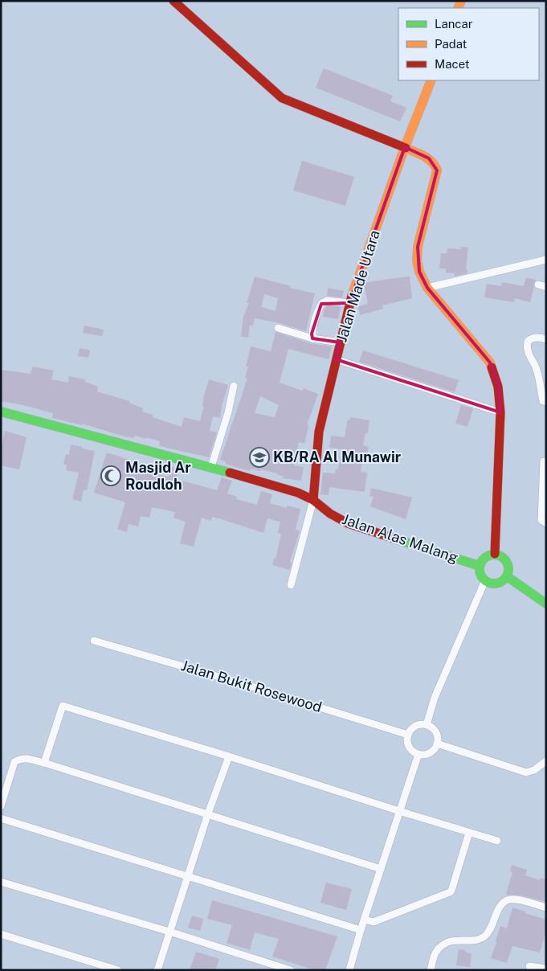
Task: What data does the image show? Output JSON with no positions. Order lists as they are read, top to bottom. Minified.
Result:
{"streets":{"main road":["Jalan Made Utara","Jalan Alas Malang"],"street":["Jalan Bukit Rosewood"]},"crossings":[["Jalan Made Utara","Jalan Alas Malang"]],"places":{"school or university":["KB/RA Al Munawir"],"mosque":["Masjid Ar Roudloh"]},"legend":["Lancar","Padat","Macet"]}
